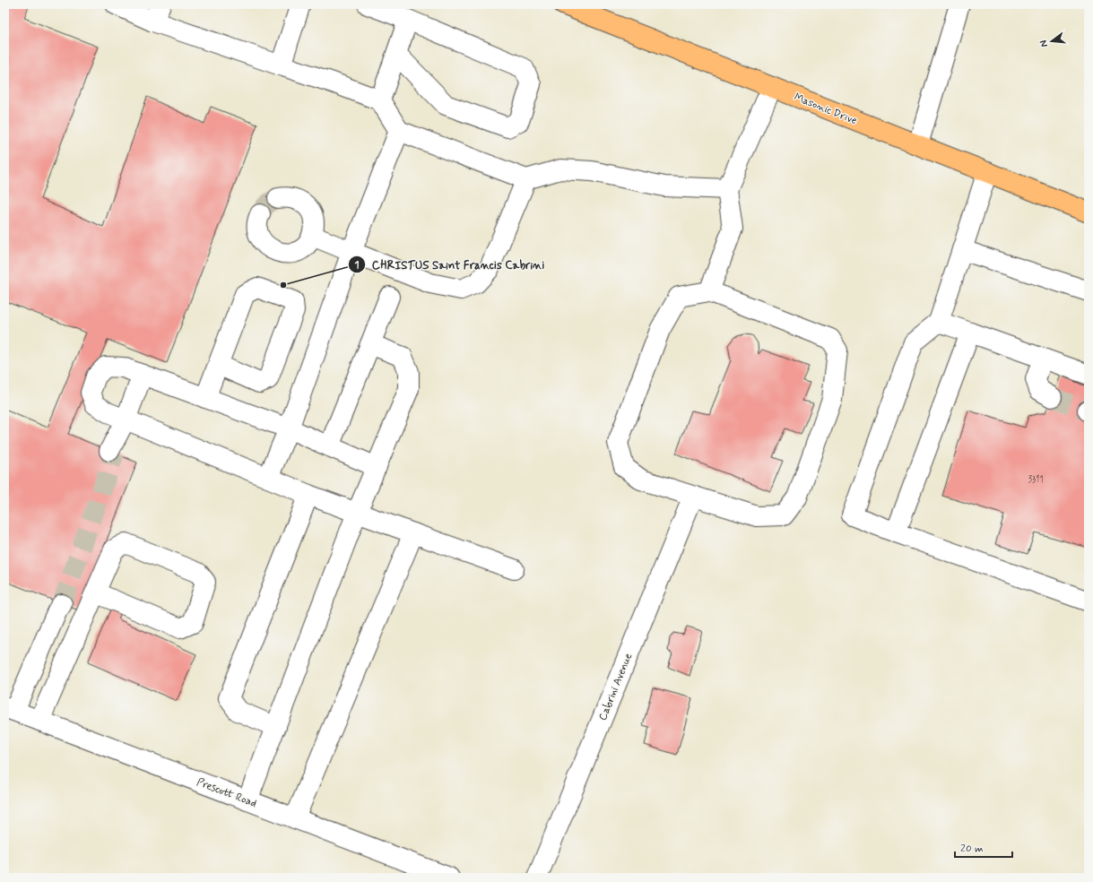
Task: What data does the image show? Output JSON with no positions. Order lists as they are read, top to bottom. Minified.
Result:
{"streets":{"main road":["Masonic Drive"],"street":["Cabrini Avenue","Prescott Road"]},"places":["CHRISTUS Saint Francis Cabrini"],"house_numbers":["3311"],"scale_bar":"20 m","north":"left"}
